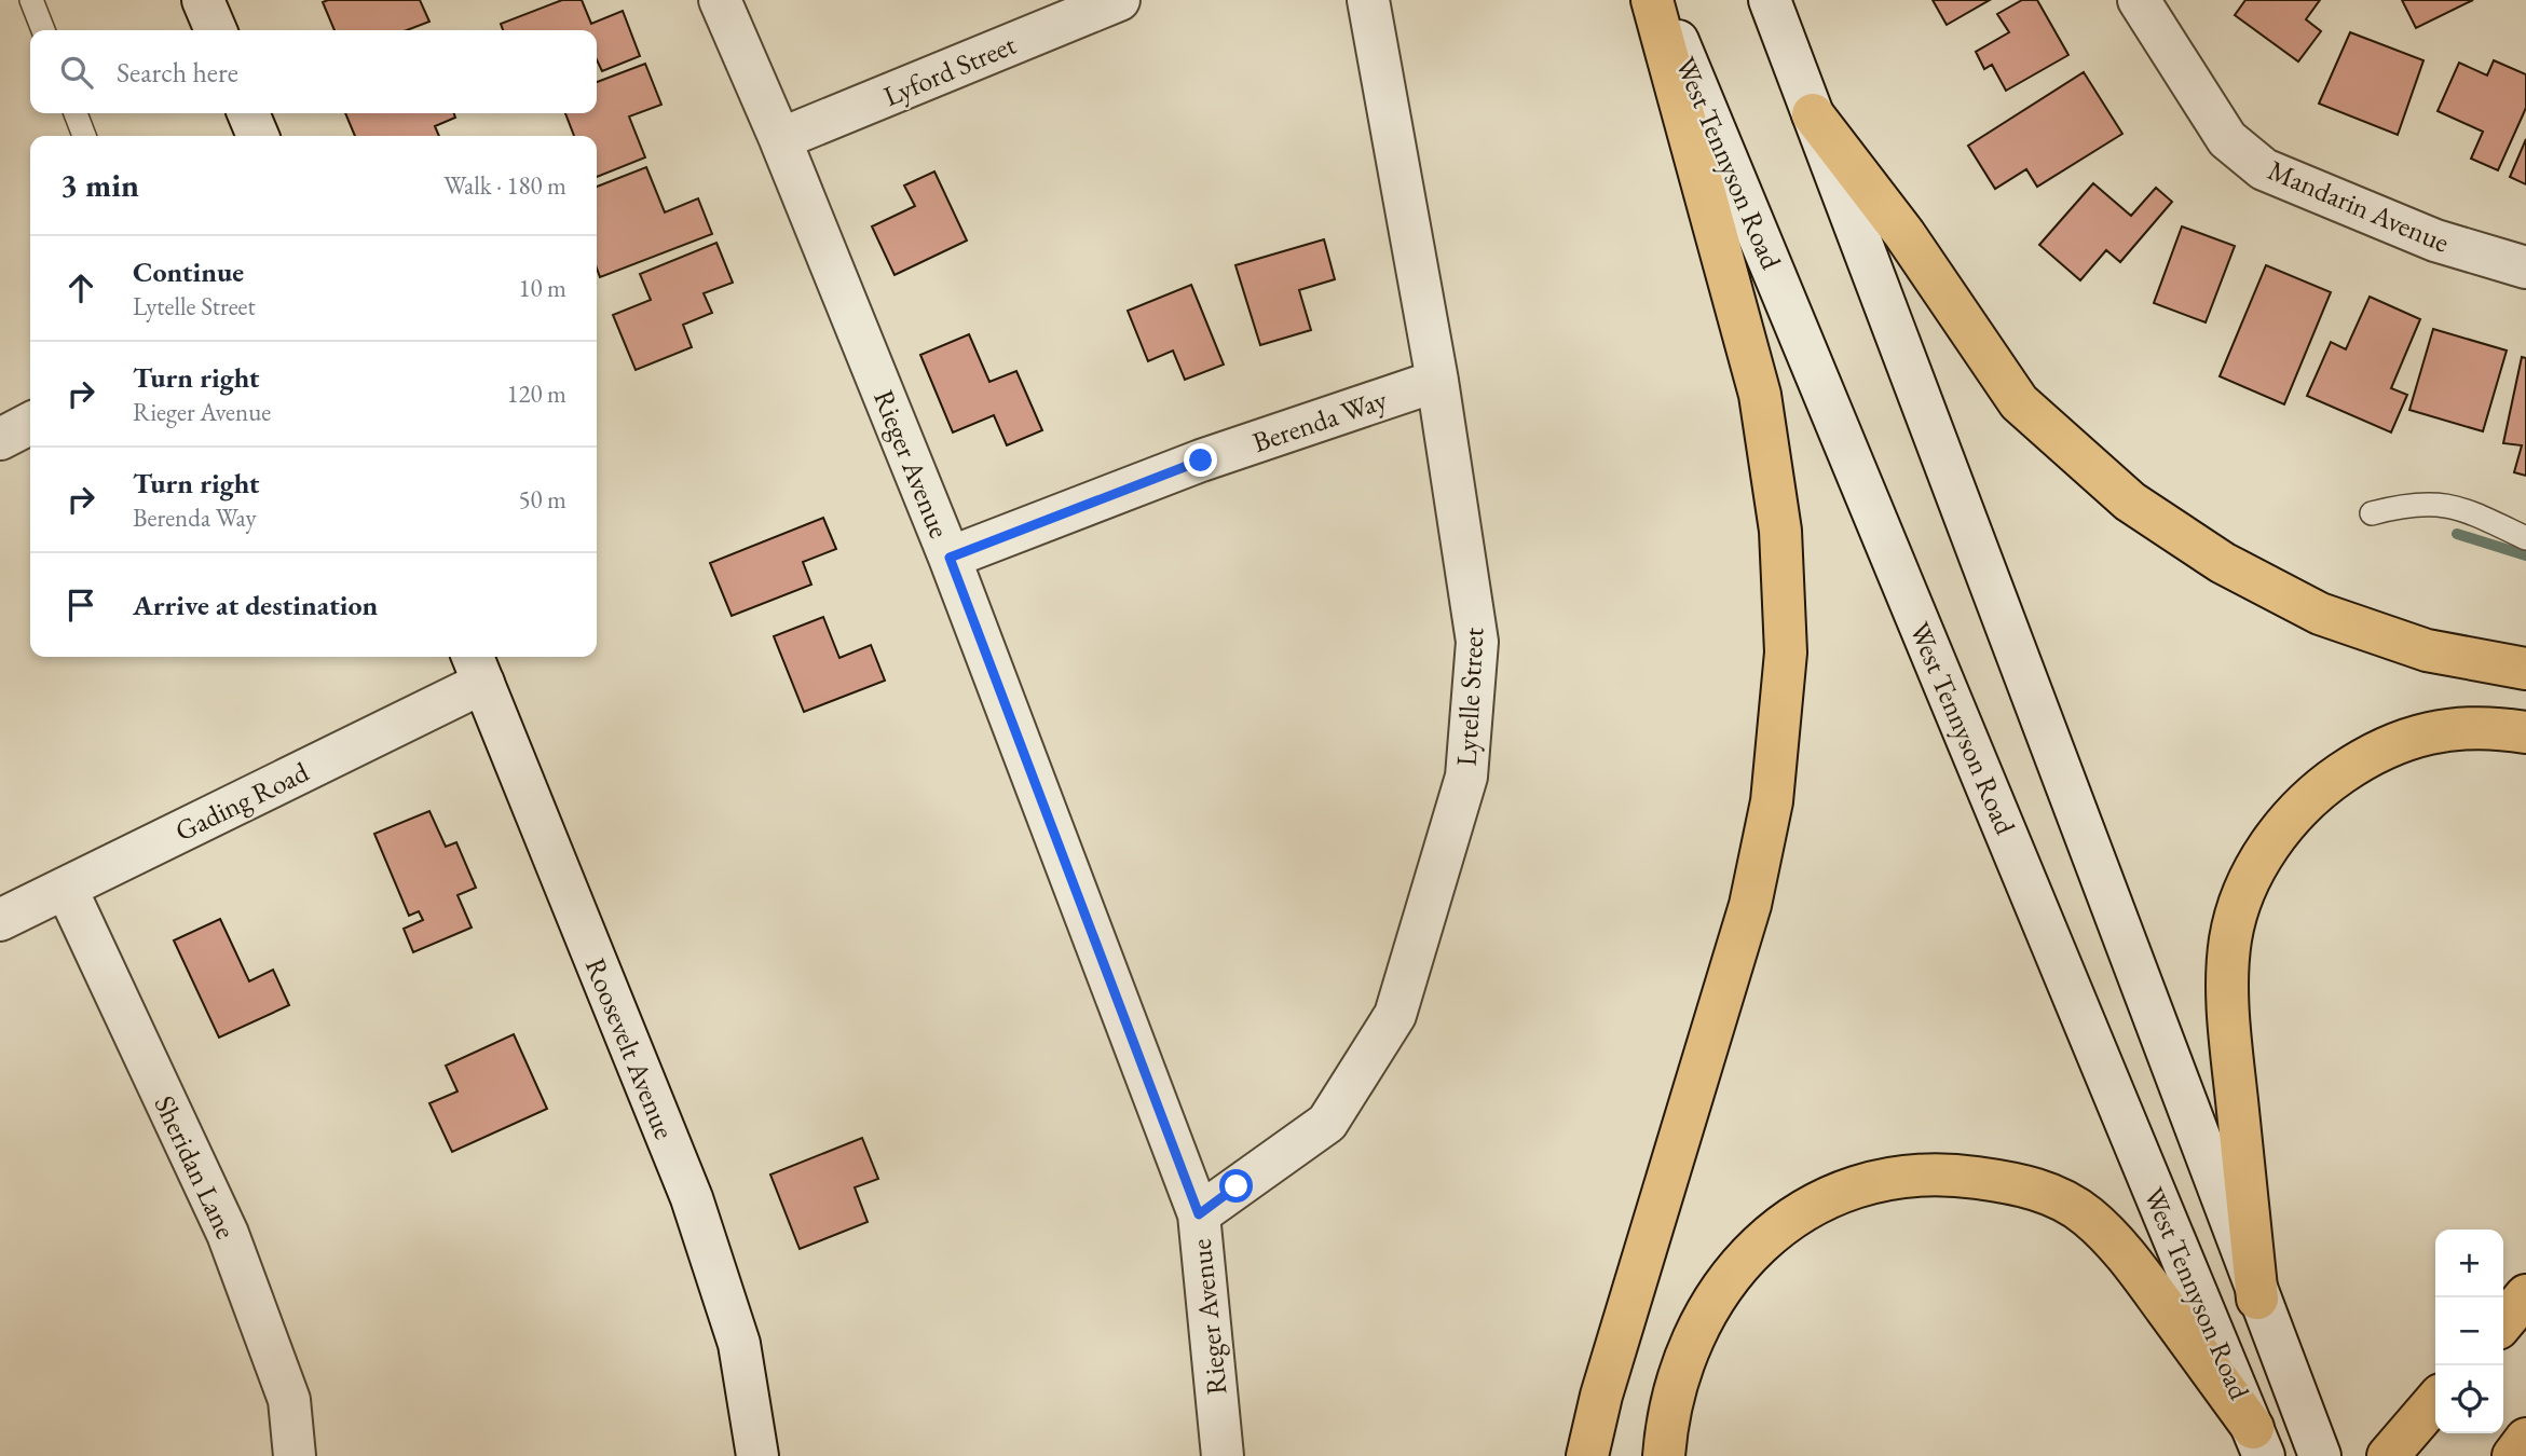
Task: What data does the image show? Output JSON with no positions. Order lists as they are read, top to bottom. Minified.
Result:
{"streets":{"street":["Lyford Street","West Tennyson Road","Mandarin Avenue","Berenda Way","Rieger Avenue","Lytelle Street","Gading Road","Roosevelt Avenue","Sheridan Lane"]},"crossings":[["Lyford Street","Rieger Avenue"],["Berenda Way","Rieger Avenue"],["Berenda Way","Lytelle Street"],["Rieger Avenue","Lytelle Street"],["Gading Road","Roosevelt Avenue"],["Gading Road","Sheridan Lane"]],"page":{"search":"Search here","heading":["3 min","Walk · 180 m"],"list":[["Continue","Lytelle Street","10 m"],["Turn right","Rieger Avenue","120 m"],["Turn right","Berenda Way","50 m"],"Arrive at destination"],"map_buttons":["+","−"]}}
